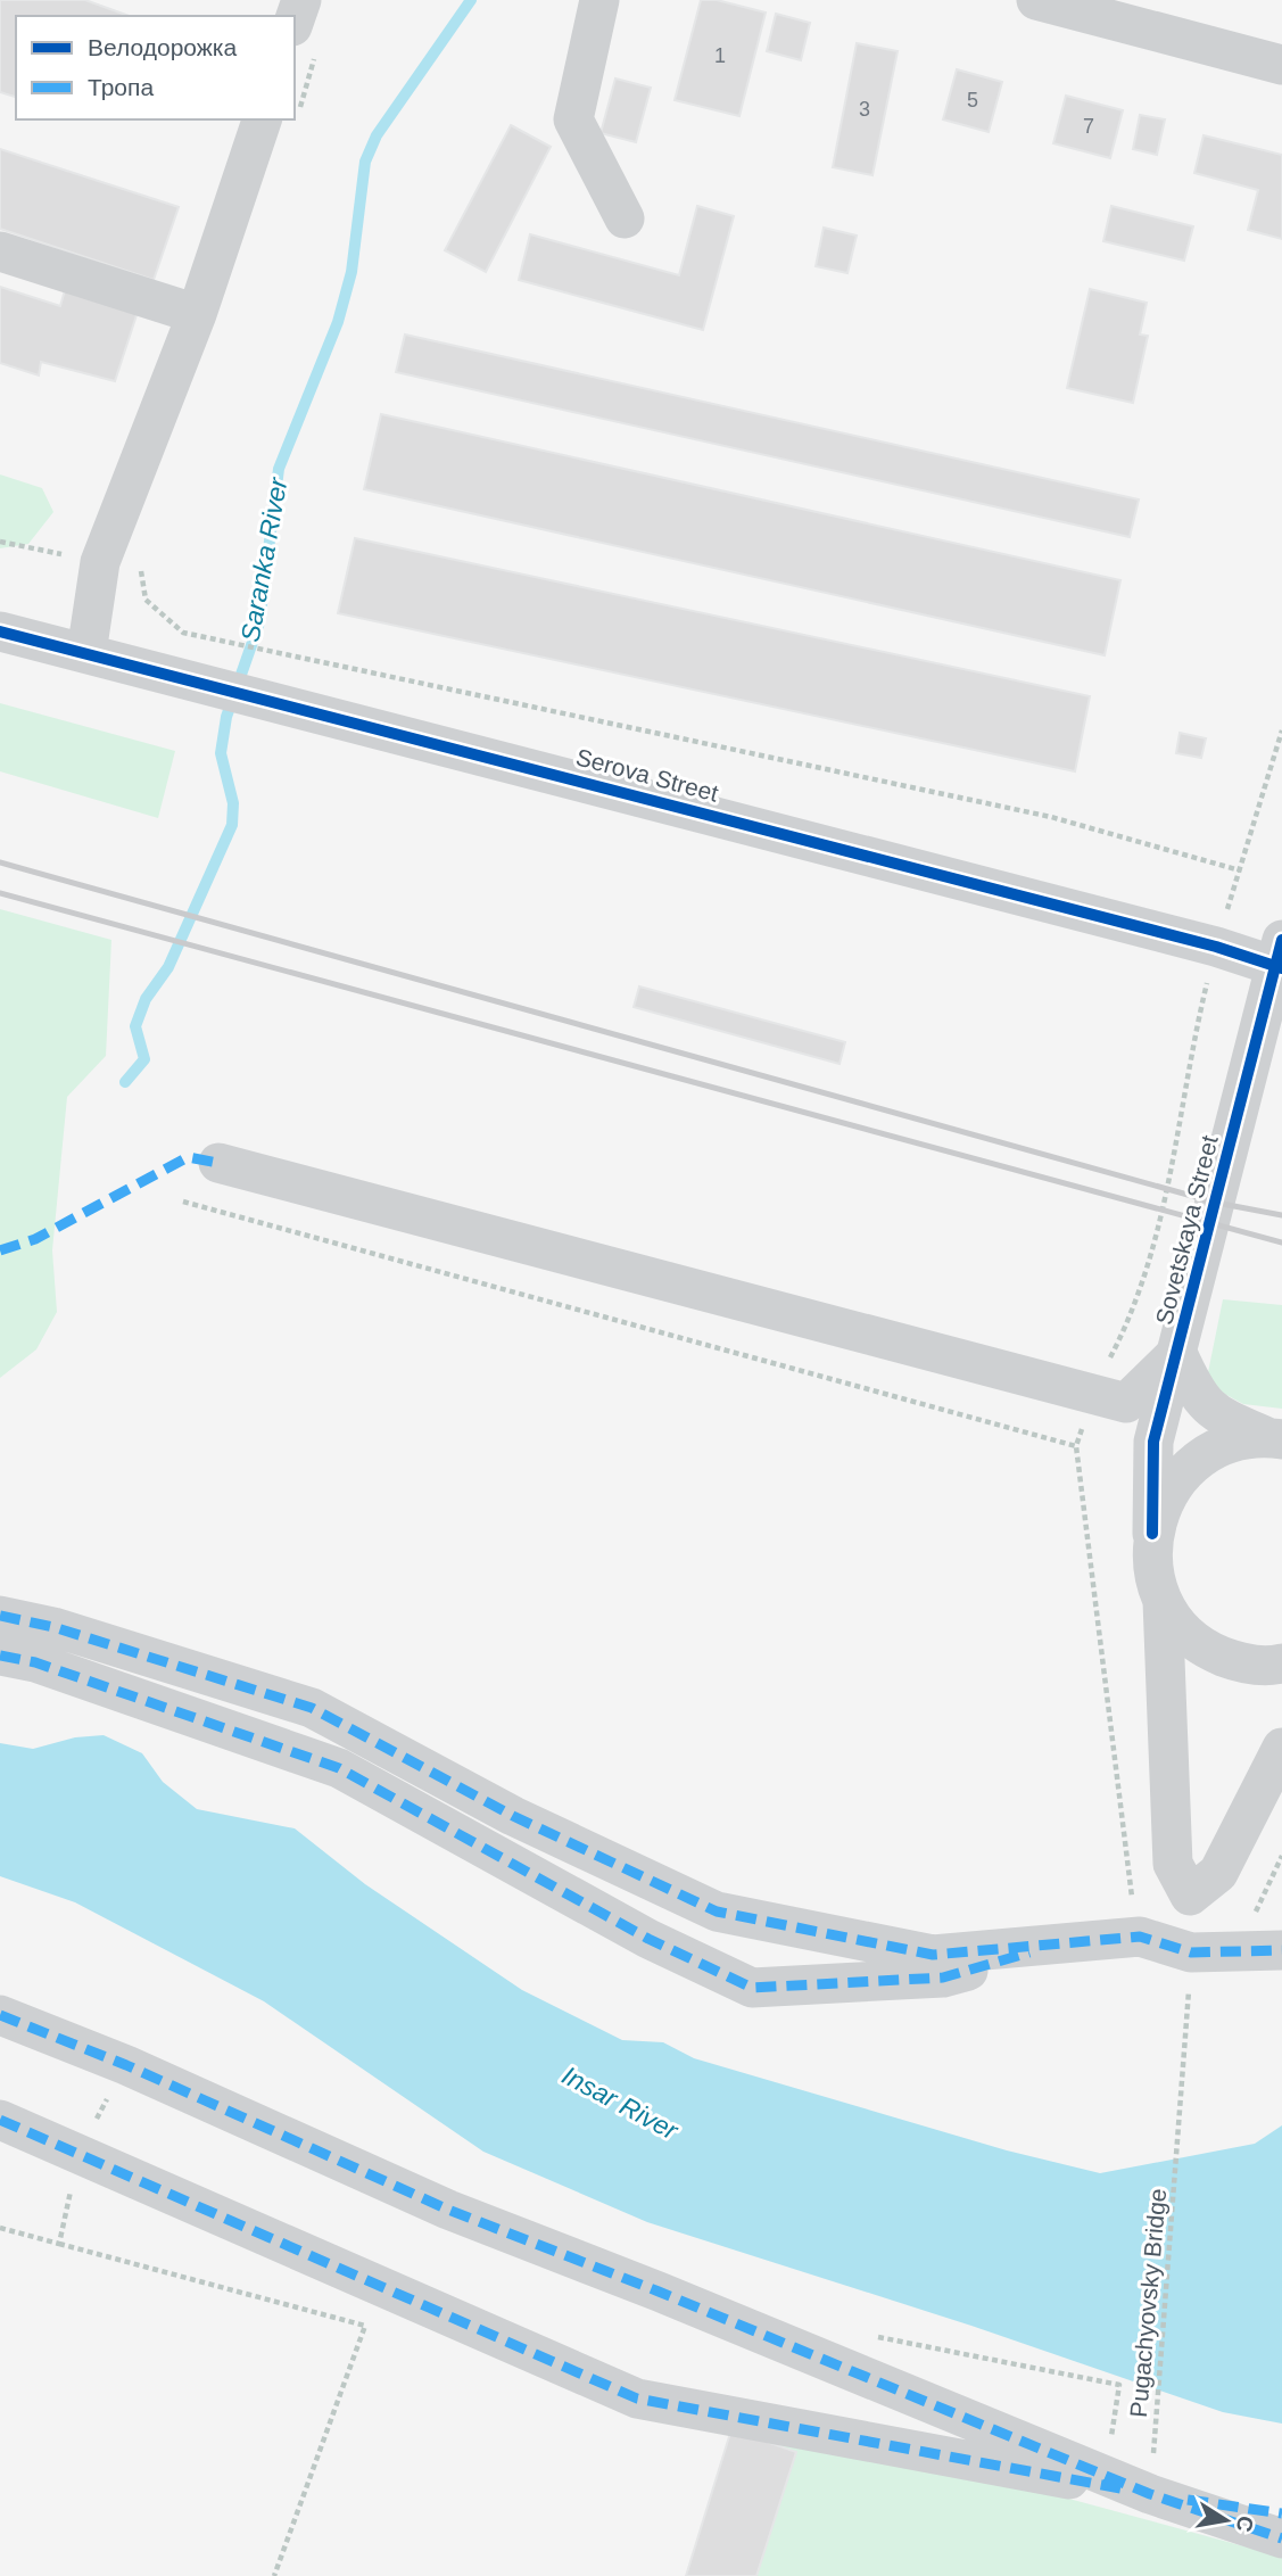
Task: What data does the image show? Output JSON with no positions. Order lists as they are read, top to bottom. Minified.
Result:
{"streets":{"street":["Serova Street","Sovetskaya Street"],"path":["Pugachyovsky Bridge"]},"crossings":[["Serova Street","Sovetskaya Street"]],"water":["Saranka River","Insar River"],"house_numbers":["1","5","3","7"],"legend":["Велодорожка","Тропа"],"north":"right"}
